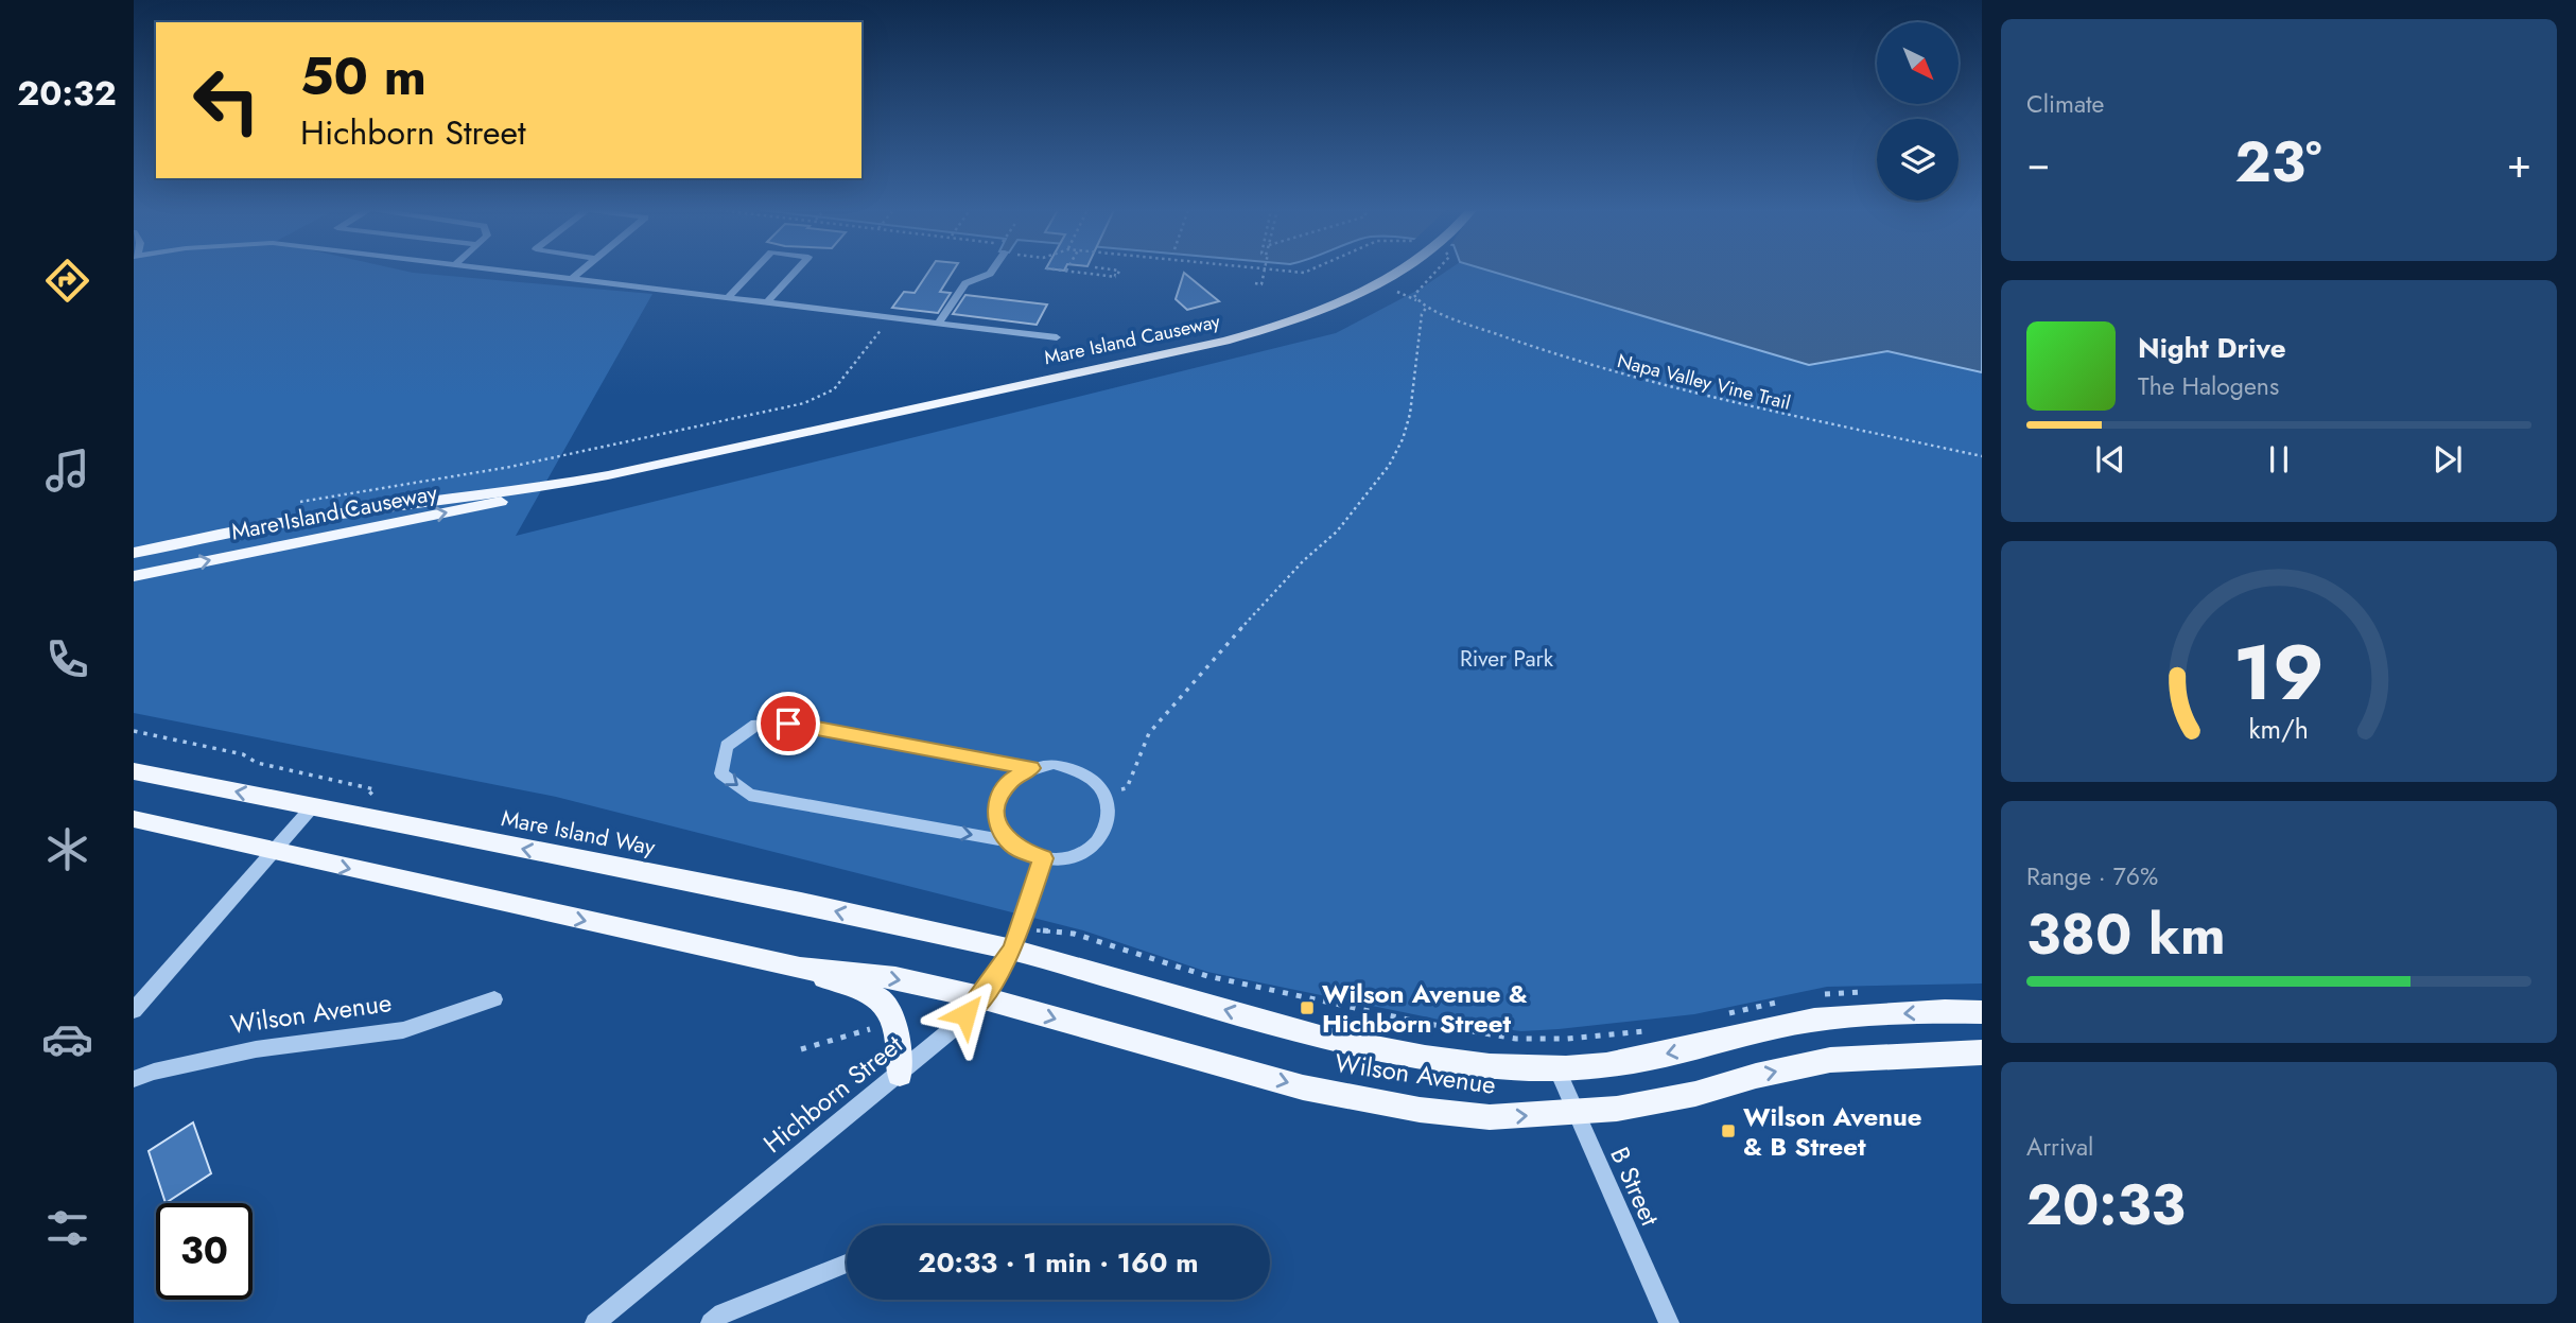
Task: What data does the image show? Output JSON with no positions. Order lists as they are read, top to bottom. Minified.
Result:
{"streets":{"main road":["Mare Island Causeway","Mare Island Way","Wilson Avenue"],"street":["Hichborn Street","B Street"],"path":["Napa Valley Vine Trail"]},"crossings":[["Napa Valley Vine Trail","Hichborn Street"],["Mare Island Way","Wilson Avenue"],["Mare Island Way","Hichborn Street"],["Wilson Avenue","Hichborn Street"],["Wilson Avenue","B Street"]],"parks":["River Park"],"places":{"transit":["Wilson Avenue & Hichborn Street","Wilson Avenue & B Street"]},"north":"bottom right","page":{"tabs":"20:32","tile":["Climate",["Range · 76%","380 km"],["Arrival","20:33"]],"turn":["50 m","Hichborn Street"],"heat":["−","23°","+"],"song":["Night Drive","The Halogens"],"limit":"30","trip":"20:33 · 1 min · 160 m","gauge":["19","km/h"]}}
